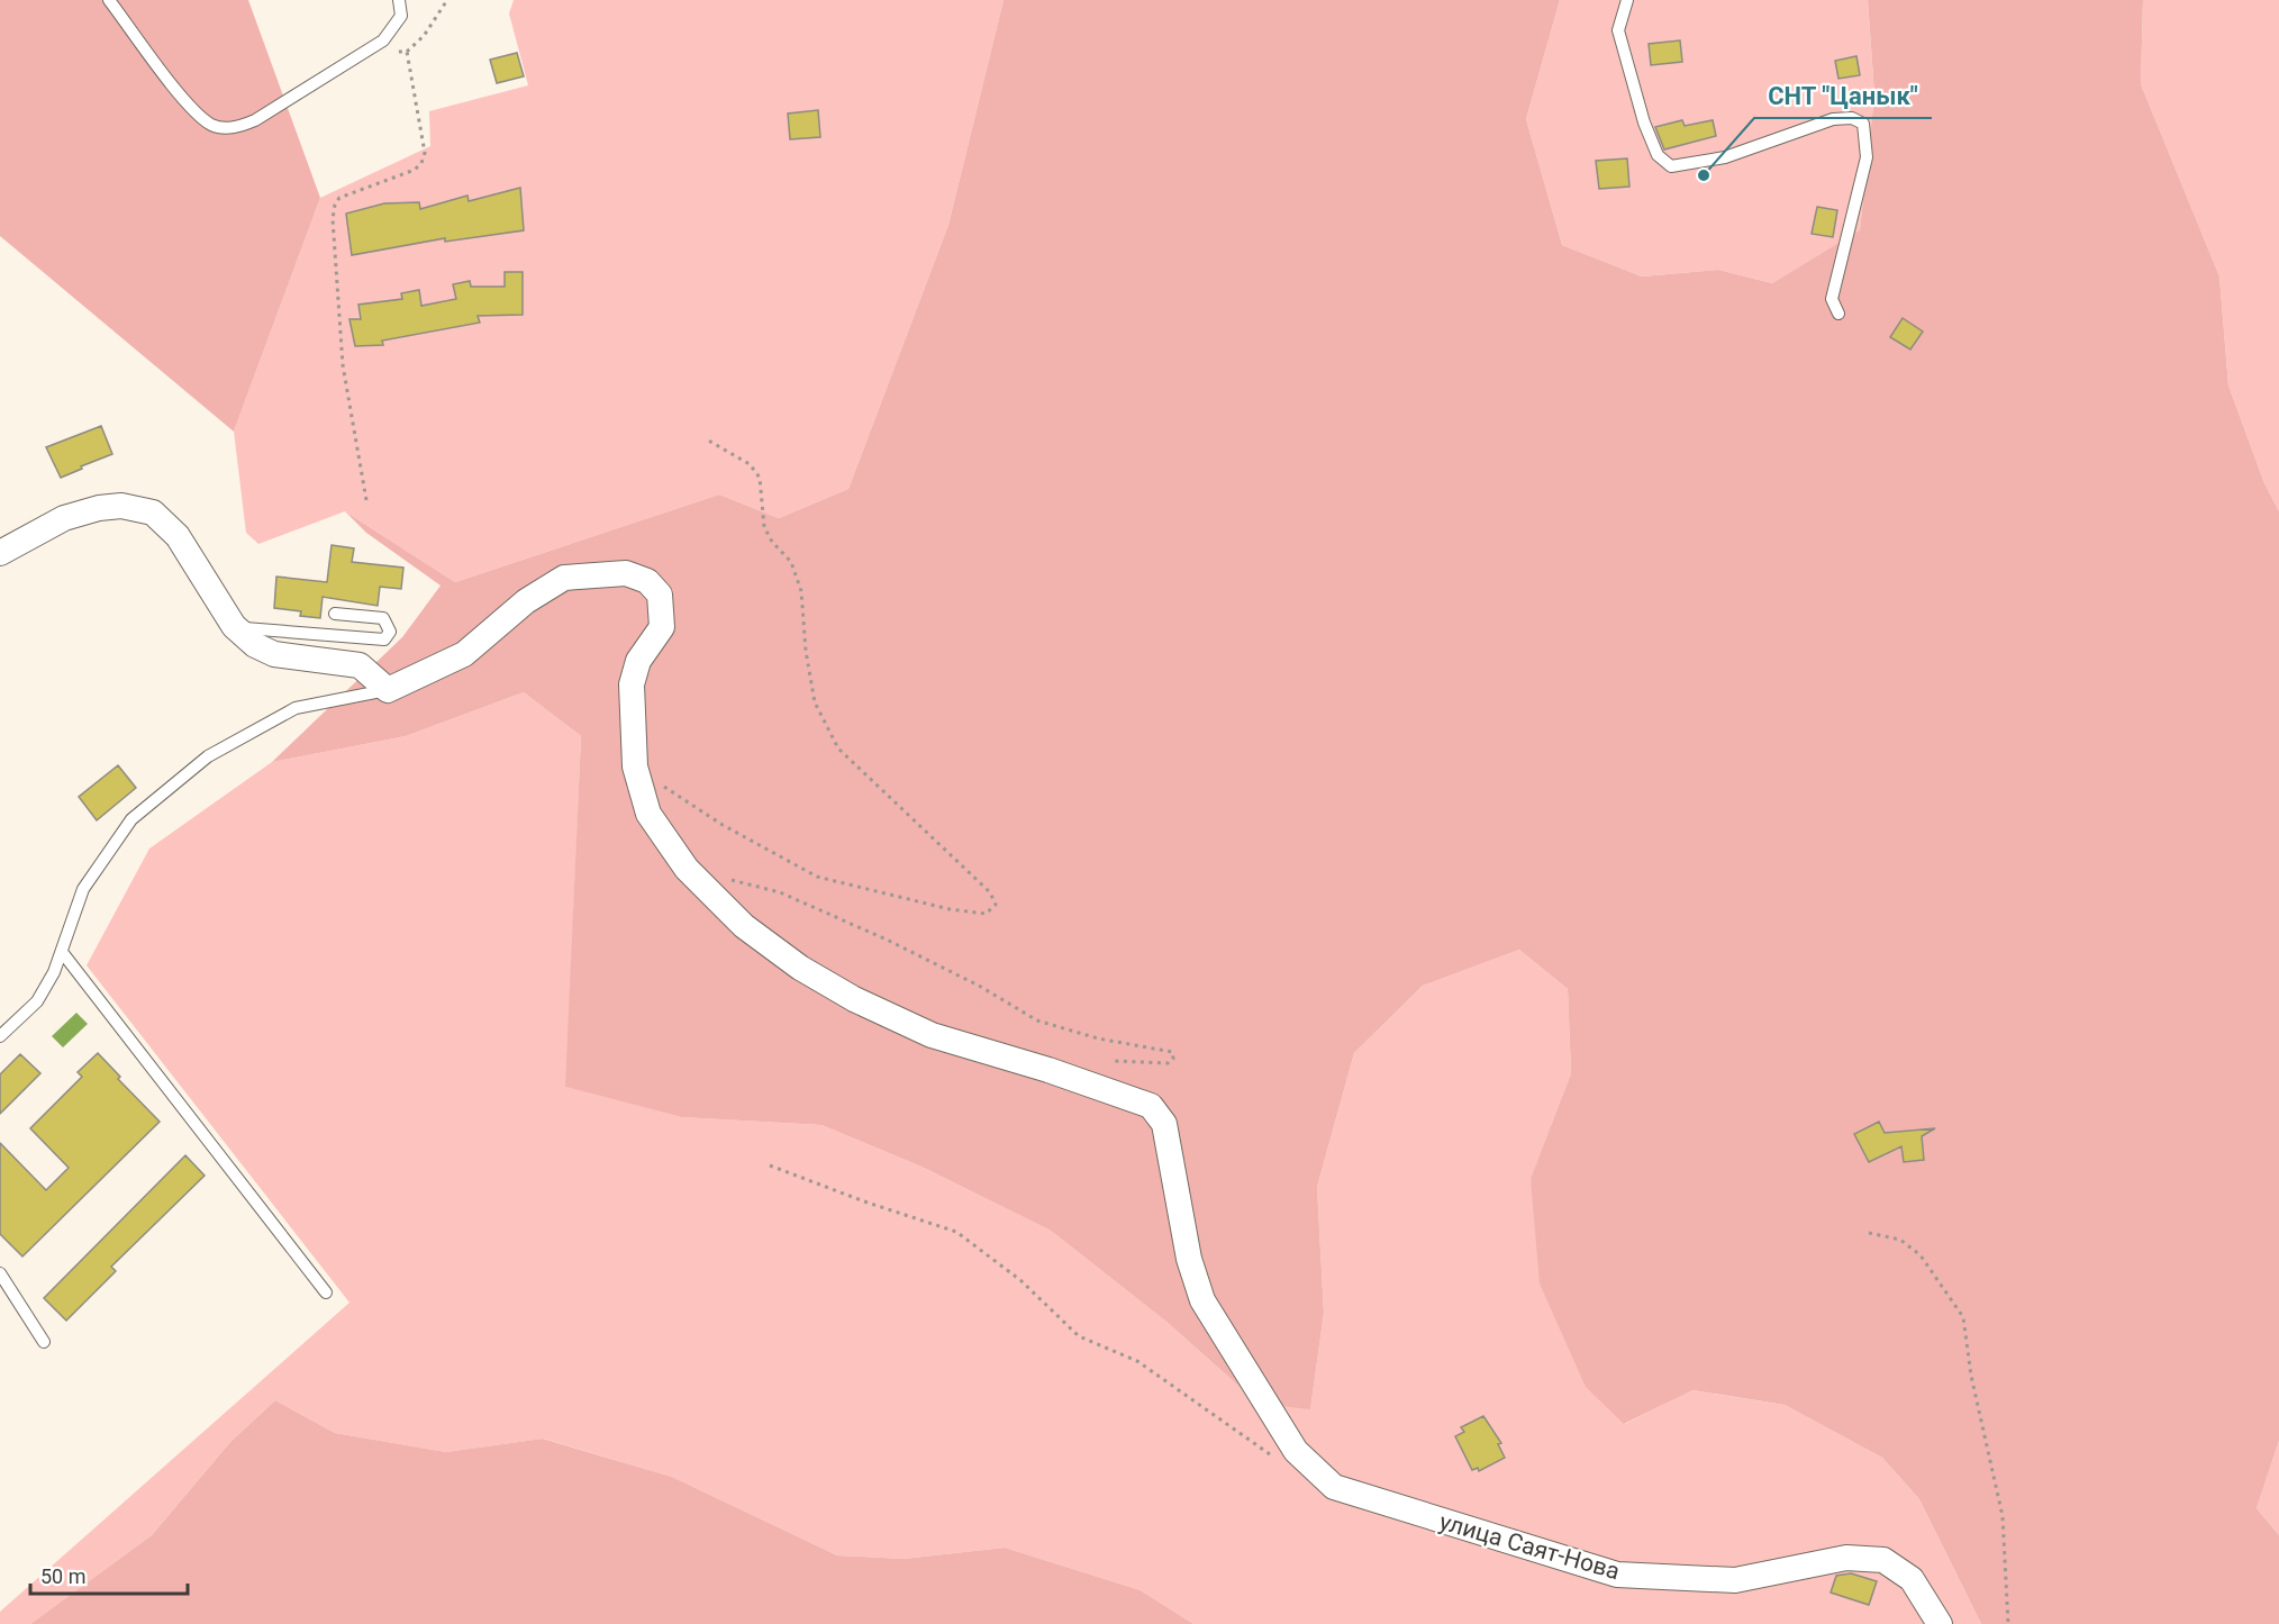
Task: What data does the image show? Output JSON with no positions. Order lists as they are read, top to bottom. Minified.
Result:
{"streets":{"street":["улица Саят-Нова"]},"places":["СНТ \"Цанык\""],"scale_bar":"50 m"}
